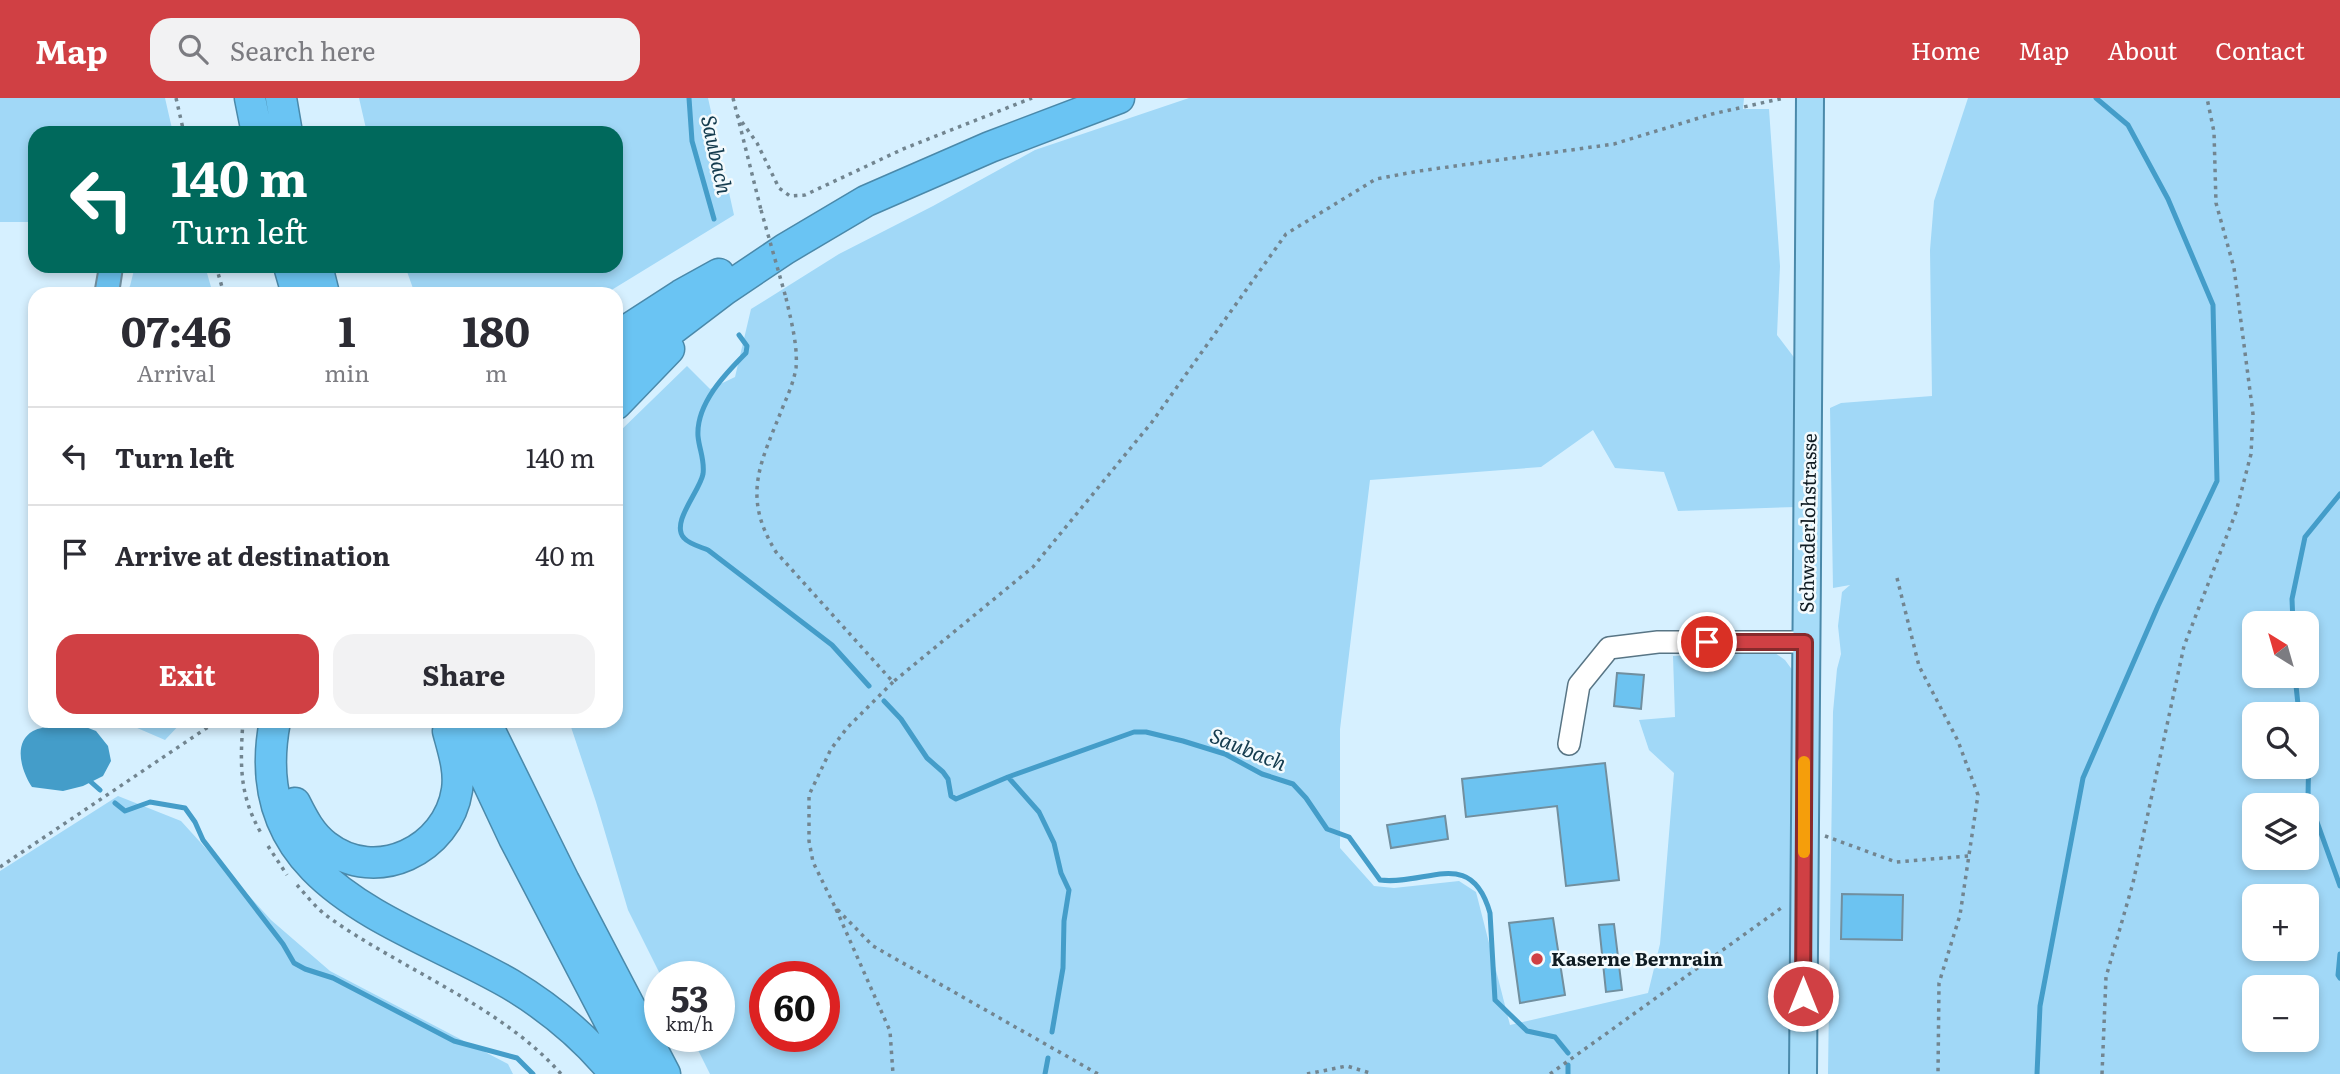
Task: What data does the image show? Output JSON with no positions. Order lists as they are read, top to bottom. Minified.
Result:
{"streets":{"main road":["Schwaderlohstrasse"]},"water":["Saubach"],"places":["Kaserne Bernrain"],"north":"top left","page":{"header":"Map","search":"Search here","nav":["Home","Map","About","Contact"],"turn":["140 m","Turn left"],"eta":["07:46","Arrival","1","min","180","m"],"list":[{"name":"Turn left","value":"140 m"},{"name":"Arrive at destination","value":"40 m"}],"map_buttons":["+","−"],"buttons":["Exit","Share"],"speed":"53 km/h","limit":"60"}}
